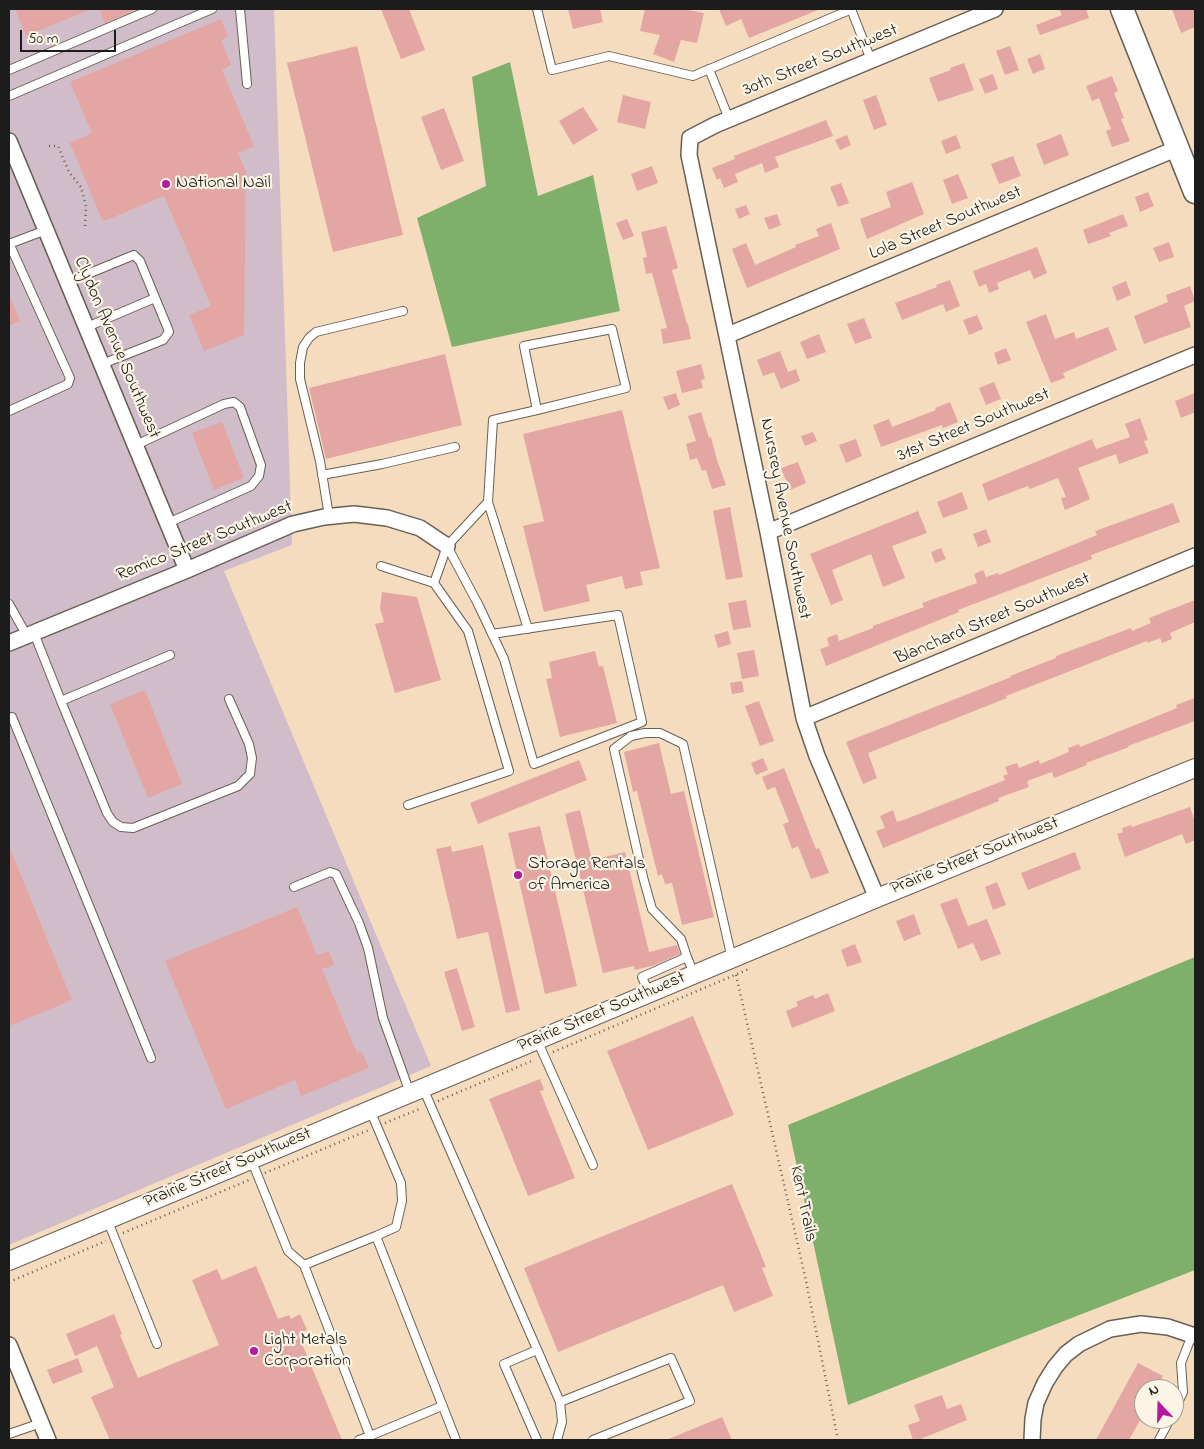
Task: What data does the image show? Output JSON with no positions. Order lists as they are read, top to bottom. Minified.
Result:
{"streets":{"street":["30th Street Southwest","Lola Street Southwest","Clydon Avenue Southwest","31st Street Southwest","Nursrey Avenue Southwest","Remico Street Southwest","Blanchard Street Southwest","Prairie Street Southwest"],"path":["Kent Trails"]},"crossings":[["30th Street Southwest","Nursrey Avenue Southwest"],["Lola Street Southwest","Nursrey Avenue Southwest"],["Clydon Avenue Southwest","Remico Street Southwest"],["31st Street Southwest","Nursrey Avenue Southwest"],["Nursrey Avenue Southwest","Blanchard Street Southwest"],["Nursrey Avenue Southwest","Prairie Street Southwest"],["Prairie Street Southwest","Kent Trails"]],"places":["National Nail","Storage Rentals of America","Light Metals Corporation"],"scale_bar":"50 m","north":"top"}
